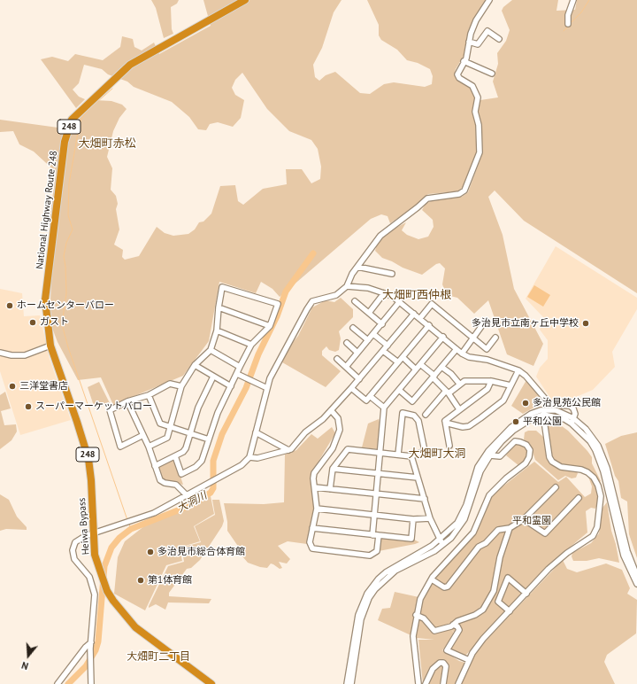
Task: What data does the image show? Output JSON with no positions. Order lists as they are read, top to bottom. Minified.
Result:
{"streets":{"highway":["248","National Highway Route 248","Heiwa Bypass"]},"crossings":[["National Highway Route 248","Heiwa Bypass"]],"districts":["大畑町赤松","大畑町西仲根","大畑町大洞","大畑町二丁目"],"water":["大洞川"],"parks":["平和霊園"],"places":["ホームセンターバロー","ガスト","多治見市立南ヶ丘中学校","三洋堂書店","多治見苑公民館","スーパーマーケットバロー","平和公園","多治見市総合体育館","第1体育館"],"north":"bottom"}
